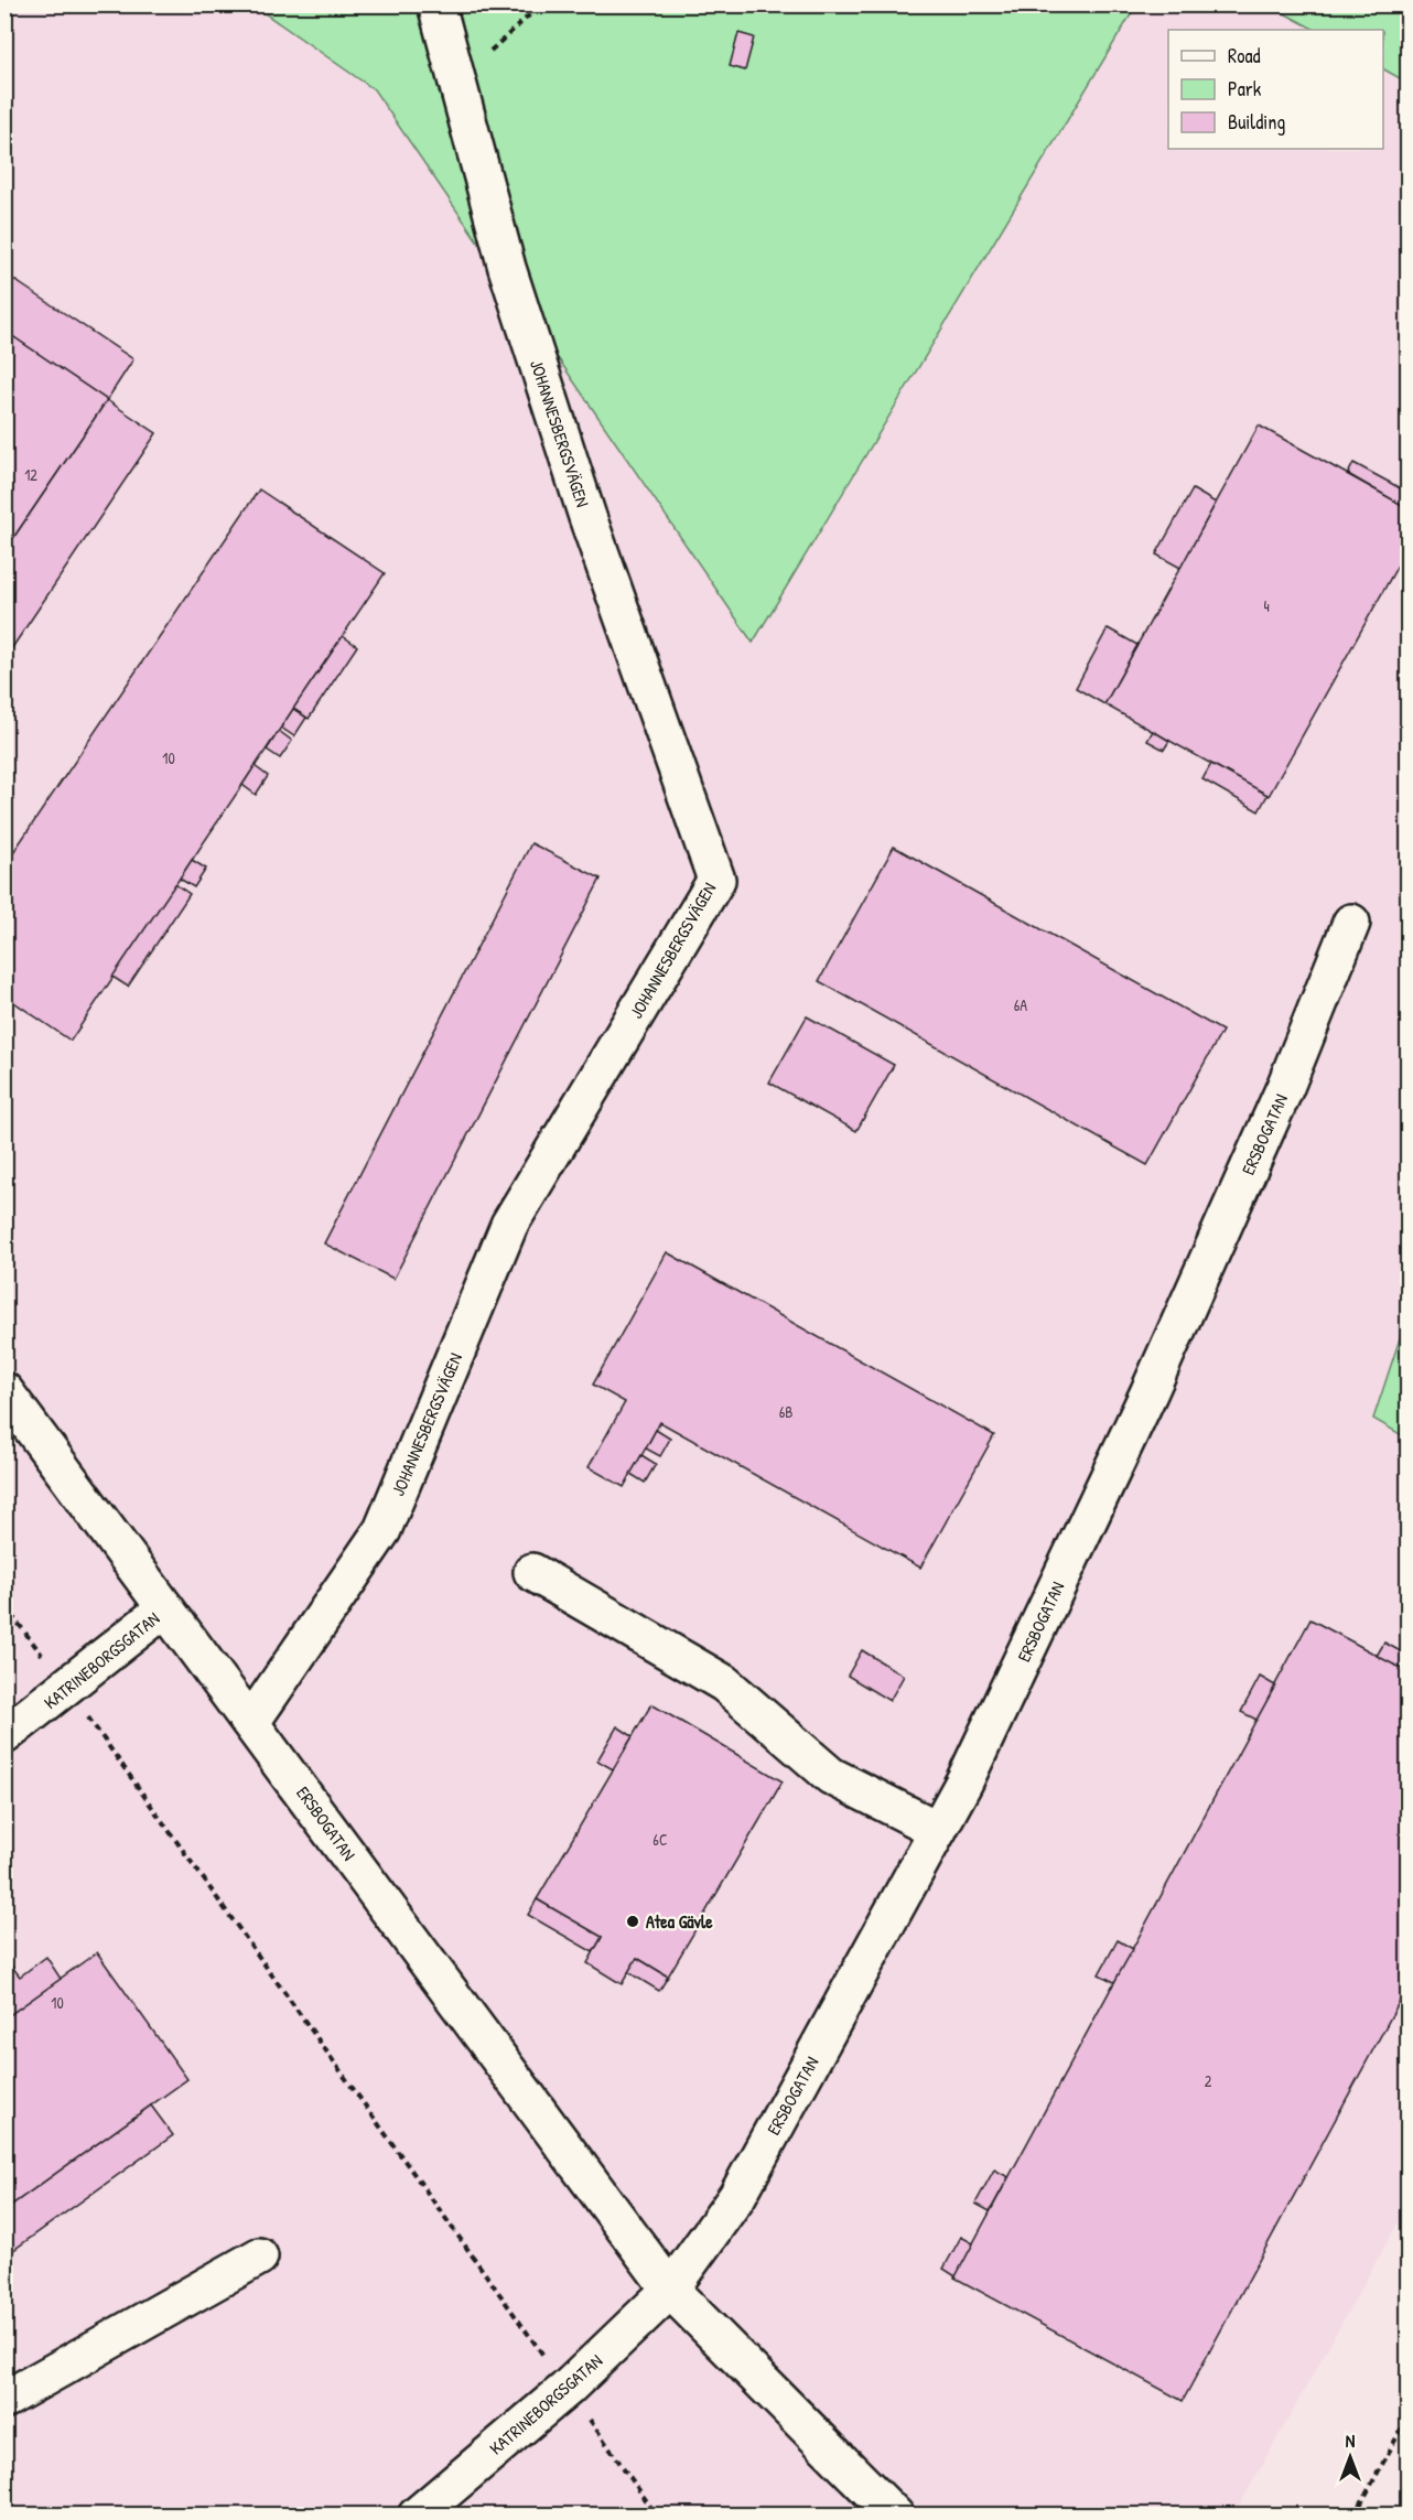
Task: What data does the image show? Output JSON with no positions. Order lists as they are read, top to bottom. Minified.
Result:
{"streets":{"street":["JOHANNESBERGSVÄGEN","ERSBOGATAN","KATRINEBORGSGATAN"]},"crossings":[["JOHANNESBERGSVÄGEN","ERSBOGATAN"],["ERSBOGATAN","KATRINEBORGSGATAN"]],"places":["Atea Gävle"],"house_numbers":["12","4","10","6A","6B","6C","10","2"],"legend":["Road","Park","Building"],"north":"top"}
